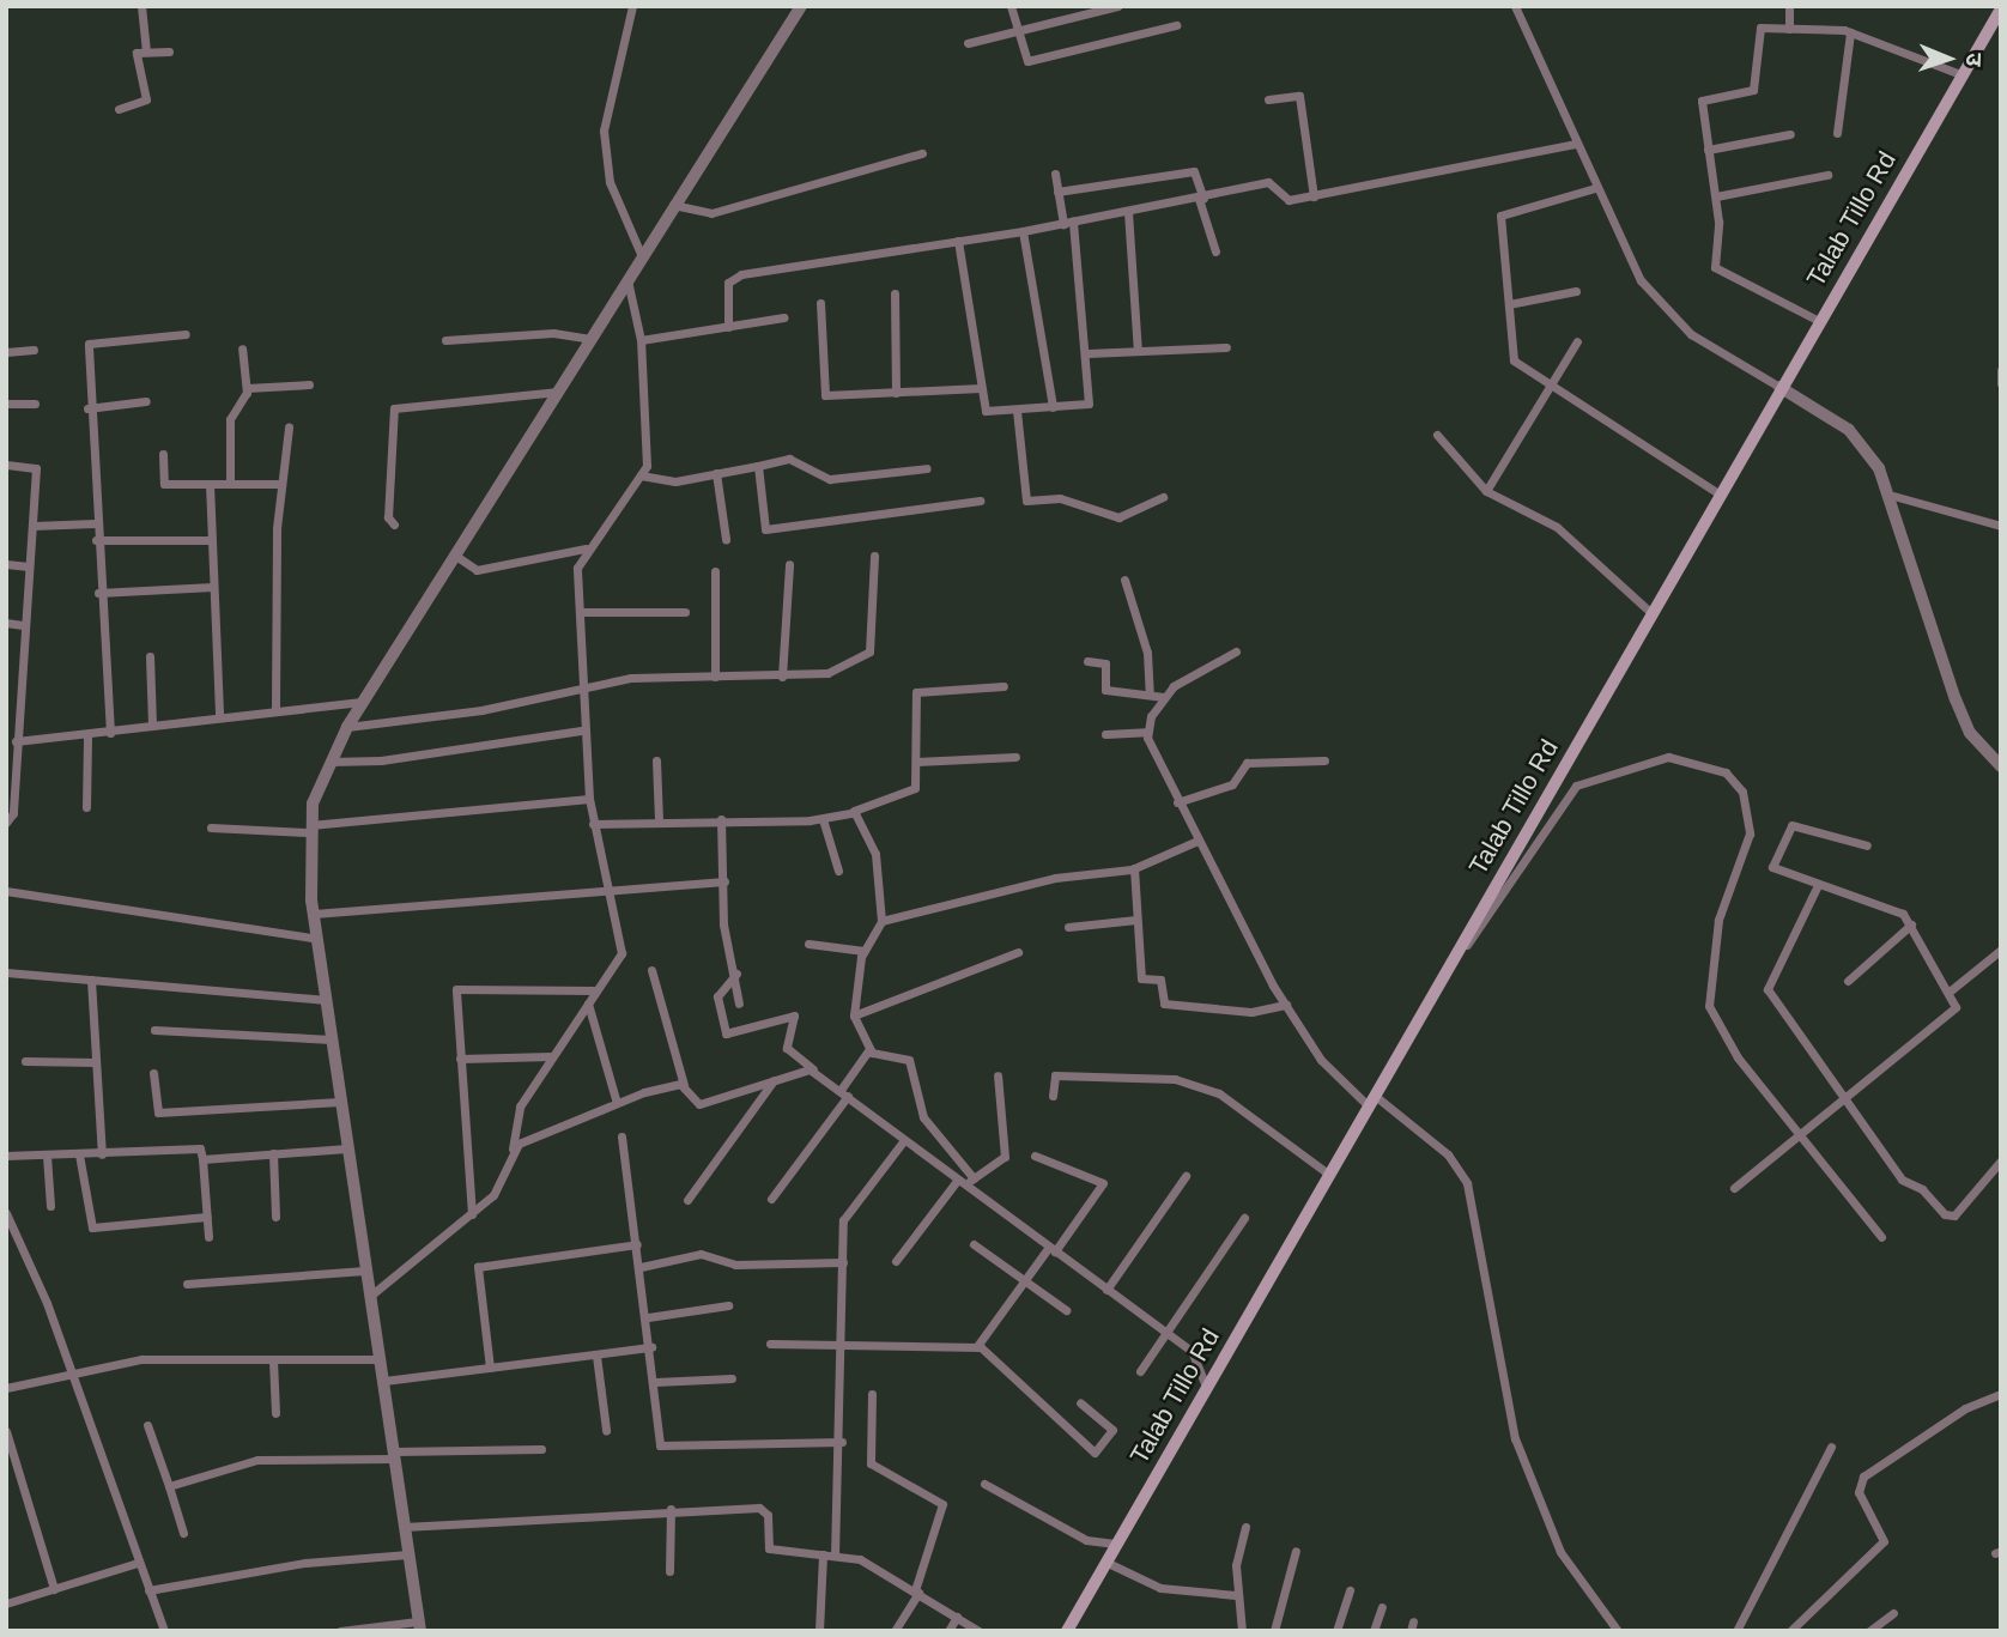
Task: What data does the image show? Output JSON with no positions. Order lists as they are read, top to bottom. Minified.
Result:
{"streets":{"main road":["Talab Tillo Rd"]},"north":"right"}
